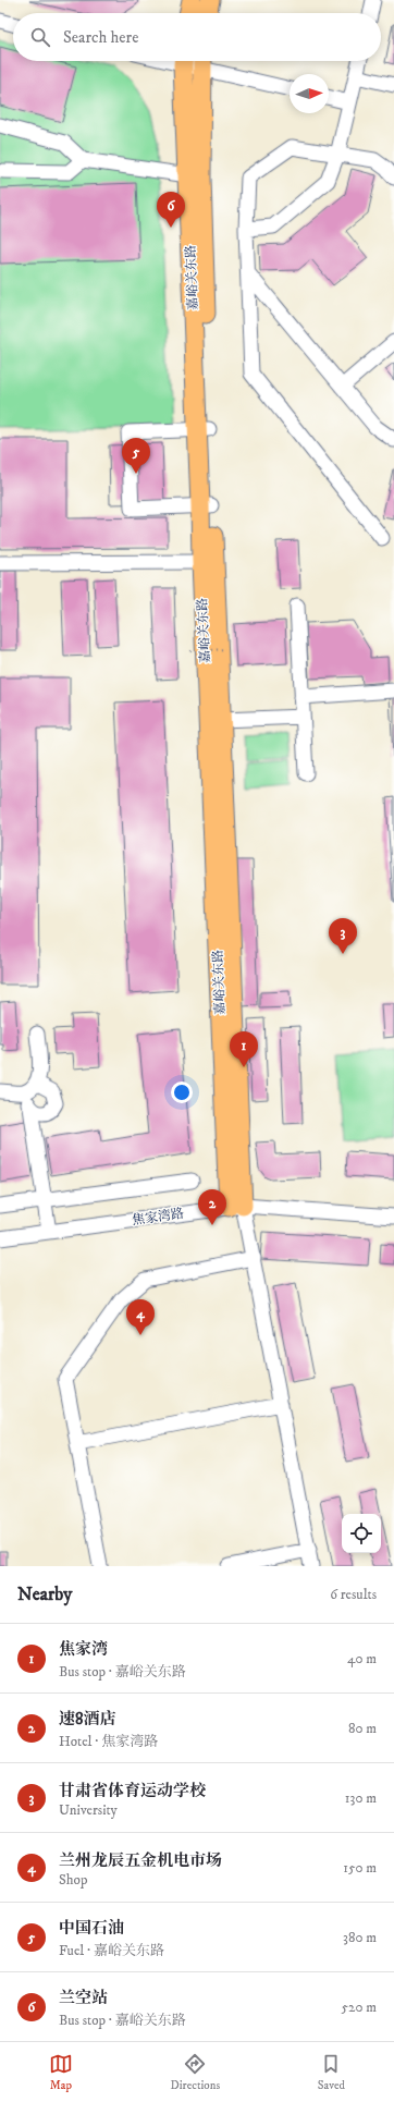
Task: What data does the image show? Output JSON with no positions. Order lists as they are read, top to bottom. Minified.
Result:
{"streets":{"main road":["嘉峪关东路"],"street":["焦家湾路"]},"crossings":[["嘉峪关东路","焦家湾路"]],"north":"right","page":{"search":"Search here","pins":["6","5","3","1","2","4"],"heading":["Nearby","6 results"],"list":[{"mark":"1","name":"焦家湾","note":"Bus stop · 嘉峪关东路","value":"40 m"},{"mark":"2","name":"速8酒店","note":"Hotel · 焦家湾路","value":"80 m"},{"mark":"3","name":"甘肃省体育运动学校","note":"University","value":"130 m"},{"mark":"4","name":"兰州龙辰五金机电市场","note":"Shop","value":"150 m"},{"mark":"5","name":"中国石油","note":"Fuel · 嘉峪关东路","value":"380 m"},{"mark":"6","name":"兰空站","note":"Bus stop · 嘉峪关东路","value":"520 m"}],"nav":["Map","Directions","Saved"]}}
